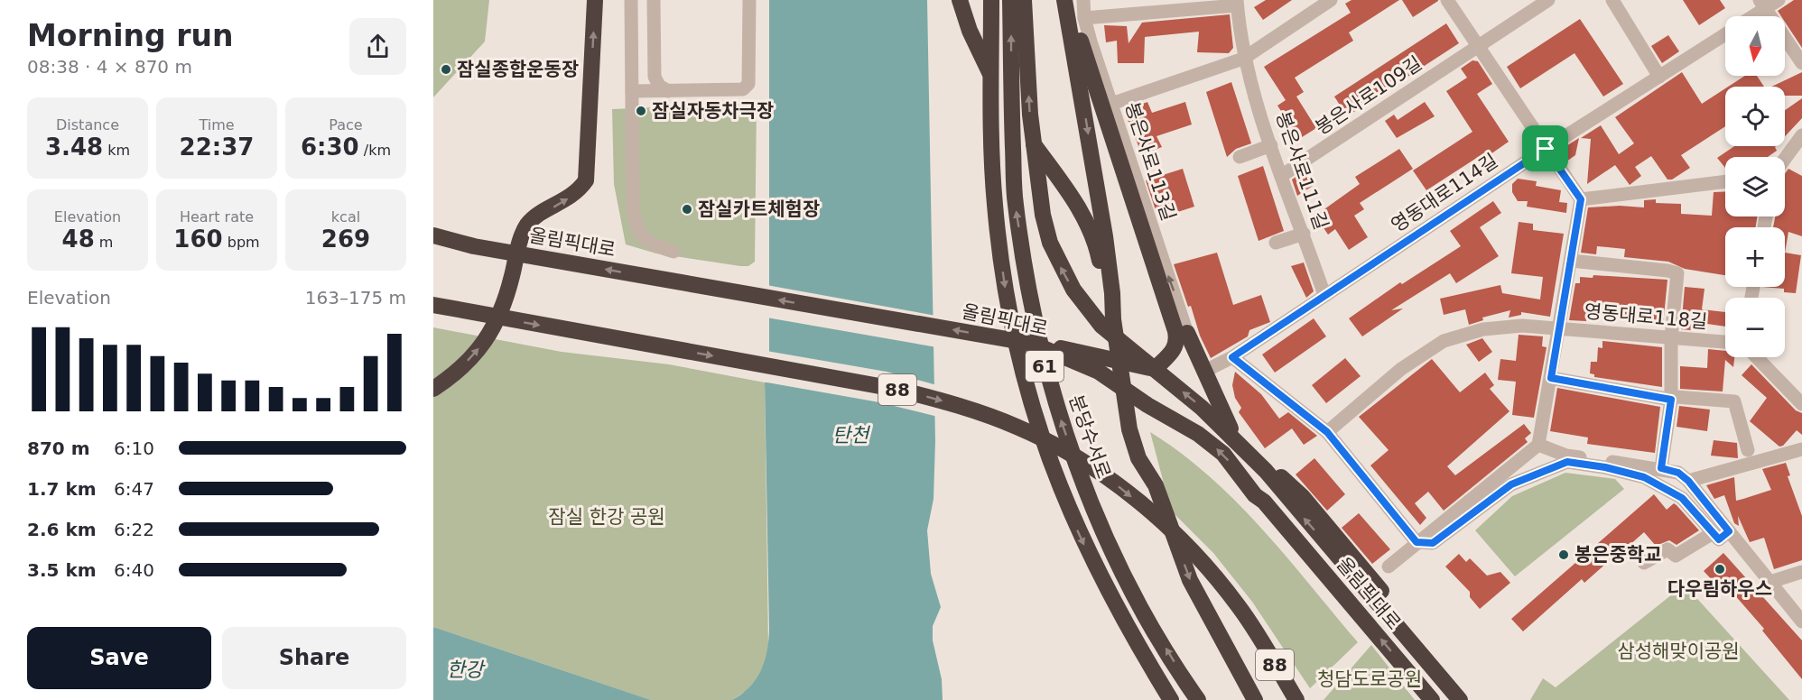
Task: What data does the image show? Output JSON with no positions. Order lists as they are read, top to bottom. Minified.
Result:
{"streets":{"highway":["올림픽대로","61","88","분당수서로"],"street":["봉은사로109길","봉은사로113길","봉은사로111길","영동대로114길","영동대로118길"]},"crossings":[["봉은사로109길","봉은사로111길"],["봉은사로113길","봉은사로111길"],["봉은사로111길","영동대로114길"]],"one_way":["봉은사로113길"],"water":["탄천","한강"],"parks":["잠실 한강 공원","삼성해맞이공원","청담도로공원"],"places":["잠실종합운동장","잠실자동차극장","잠실카트체험장","봉은중학교","다우림하우스"],"north":"bottom","page":{"heading":["Morning run","08:38 · 4 × 870 m"],"map_buttons":["+","−"],"stats":[["Distance","3.48 km"],["Time","22:37"],["Pace","6:30 /km"],["Elevation","48 m"],["Heart rate","160 bpm"],["kcal","269"]],"chart":["Elevation","163–175 m"],"list":[{"name":"870 m","note":"6:10"},{"name":"1.7 km","note":"6:47"},{"name":"2.6 km","note":"6:22"},{"name":"3.5 km","note":"6:40"}],"buttons":["Save","Share"]}}
